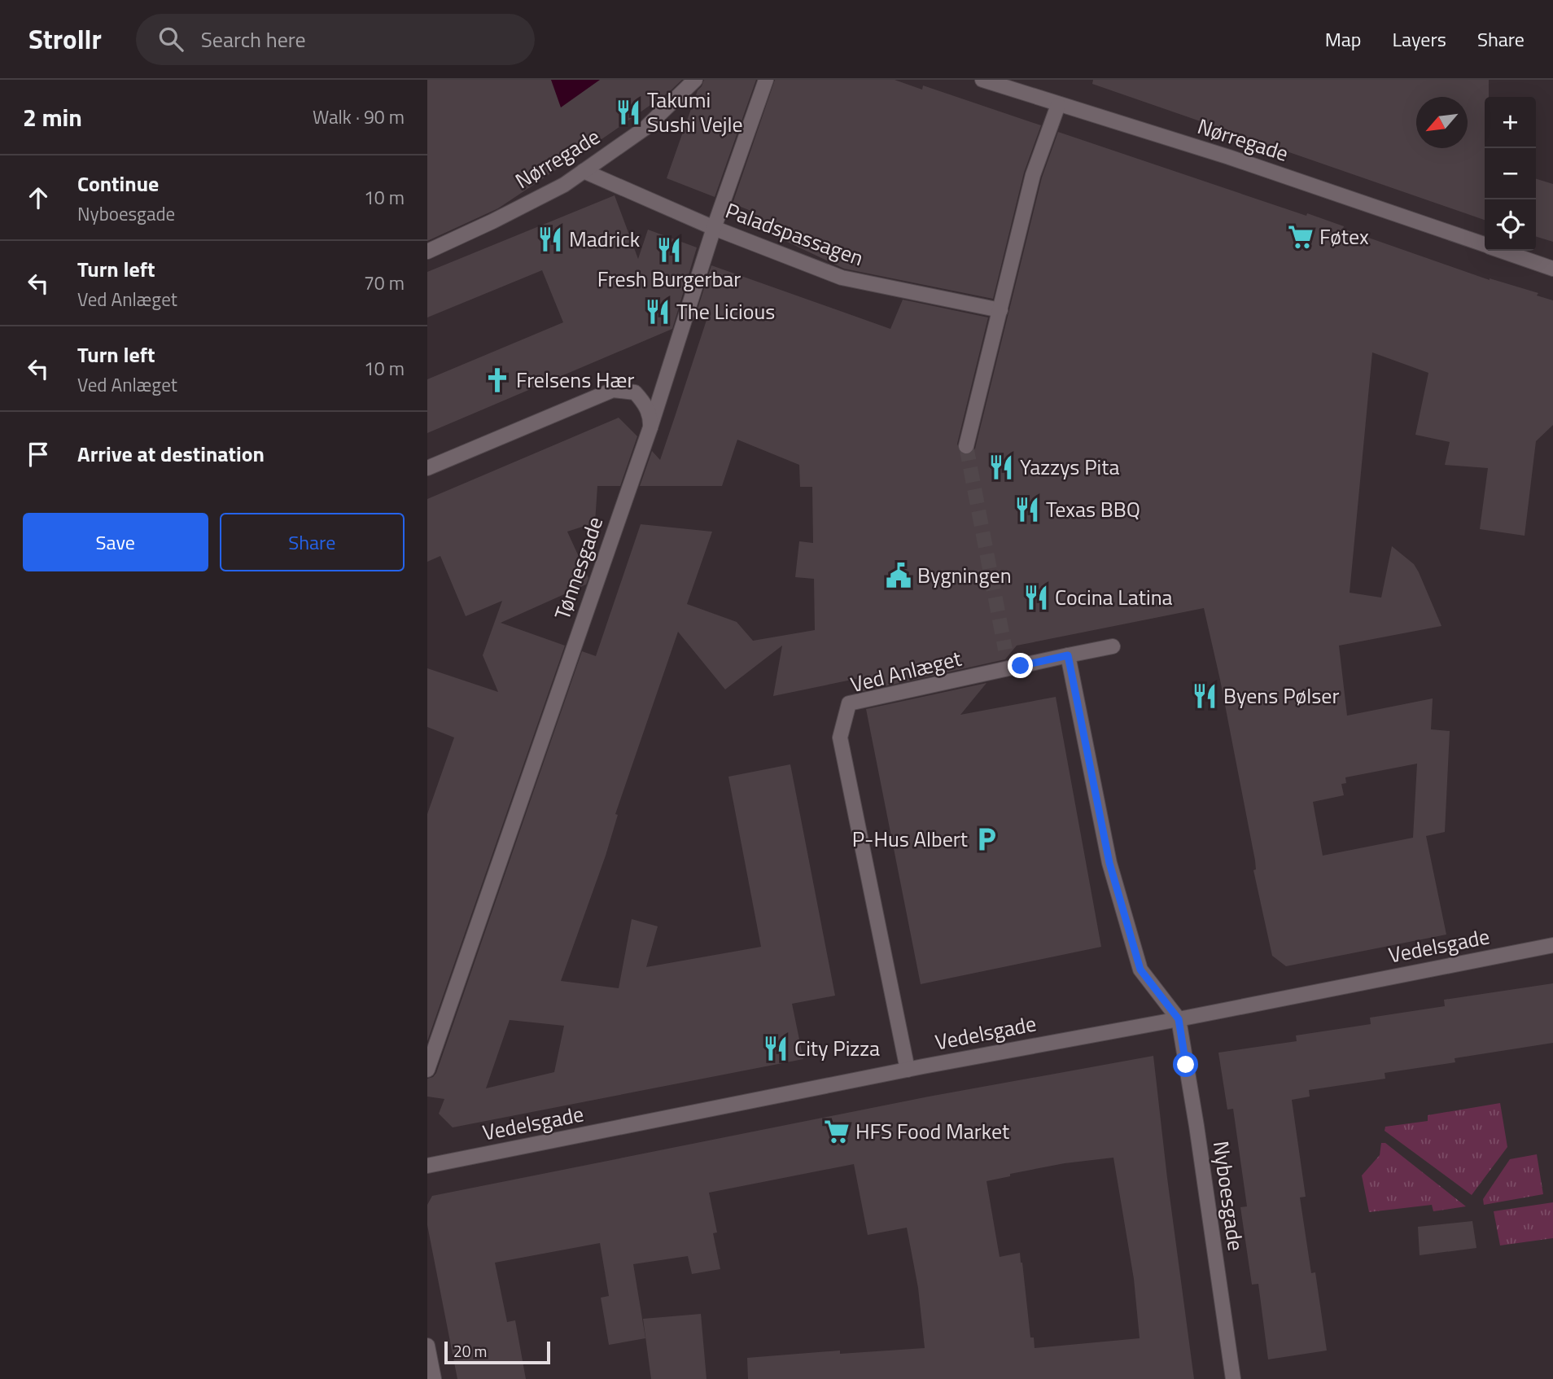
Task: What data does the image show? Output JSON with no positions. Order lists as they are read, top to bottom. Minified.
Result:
{"streets":{"street":["Nørregade","Paladspassagen","Tønnesgade","Ved Anlæget","Vedelsgade","Nyboesgade"]},"crossings":[["Nørregade","Paladspassagen"],["Paladspassagen","Tønnesgade"],["Ved Anlæget","Vedelsgade"],["Vedelsgade","Nyboesgade"]],"places":{"restaurant":["Takumi Sushi Vejle","Madrick","Fresh Burgerbar","The Licious","Yazzys Pita","Texas BBQ","Cocina Latina","Byens Pølser","City Pizza"],"supermarket":["Føtex","HFS Food Market"],"church":["Frelsens Hær"],"public building":["Bygningen"],"parking":["P-Hus Albert"]},"scale_bar":"20 m","north":"bottom left","page":{"header":"Strollr","search":"Search here","nav":["Map","Layers","Share"],"heading":["2 min","Walk · 90 m"],"map_buttons":["+","−"],"list":[["Continue","Nyboesgade","10 m"],["Turn left","Ved Anlæget","70 m"],["Turn left","Ved Anlæget","10 m"],"Arrive at destination"],"buttons":["Save","Share"],"scale":"20 m"}}
